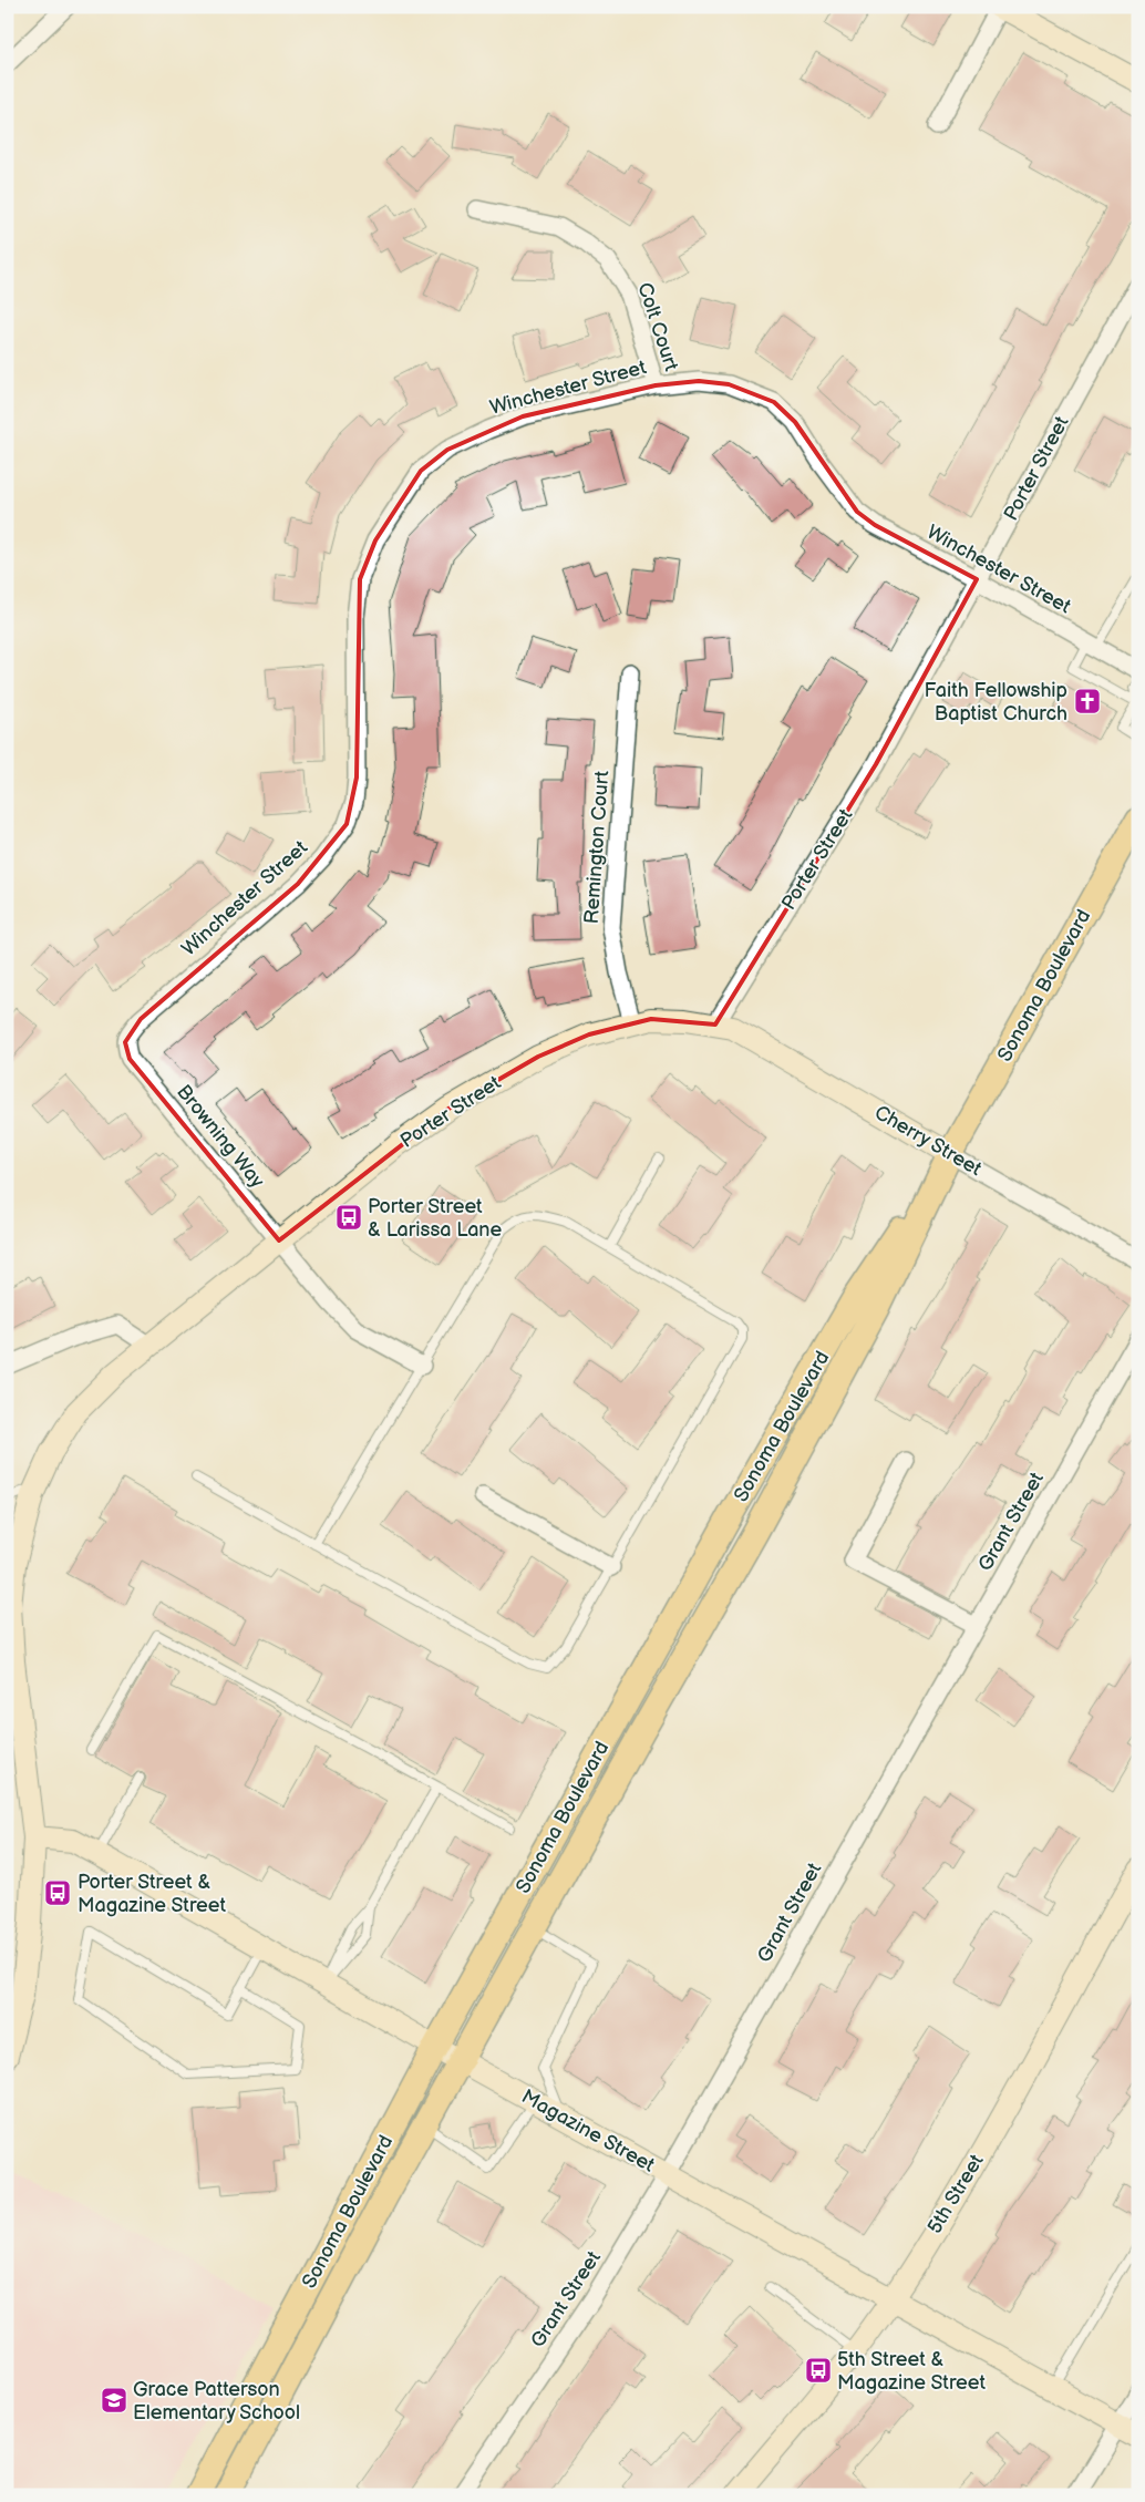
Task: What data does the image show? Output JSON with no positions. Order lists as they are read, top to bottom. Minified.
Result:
{"streets":{"main road":["Sonoma Boulevard"],"street":["Colt Court","Winchester Street","Porter Street","Remington Court","Browning Way","Cherry Street","Grant Street","Magazine Street","5th Street"]},"crossings":[["Colt Court","Winchester Street"],["Winchester Street","Porter Street"],["Winchester Street","Browning Way"],["Porter Street","Remington Court"],["Porter Street","Browning Way"],["Porter Street","Cherry Street"],["Porter Street","Magazine Street"],["Sonoma Boulevard","Cherry Street"],["Sonoma Boulevard","Magazine Street"],["Grant Street","Magazine Street"],["Magazine Street","5th Street"]],"places":{"church":["Faith Fellowship Baptist Church"],"bus stop":["Porter Street & Larissa Lane","Porter Street & Magazine Street","5th Street & Magazine Street"],"school or university":["Grace Patterson Elementary School"]}}
